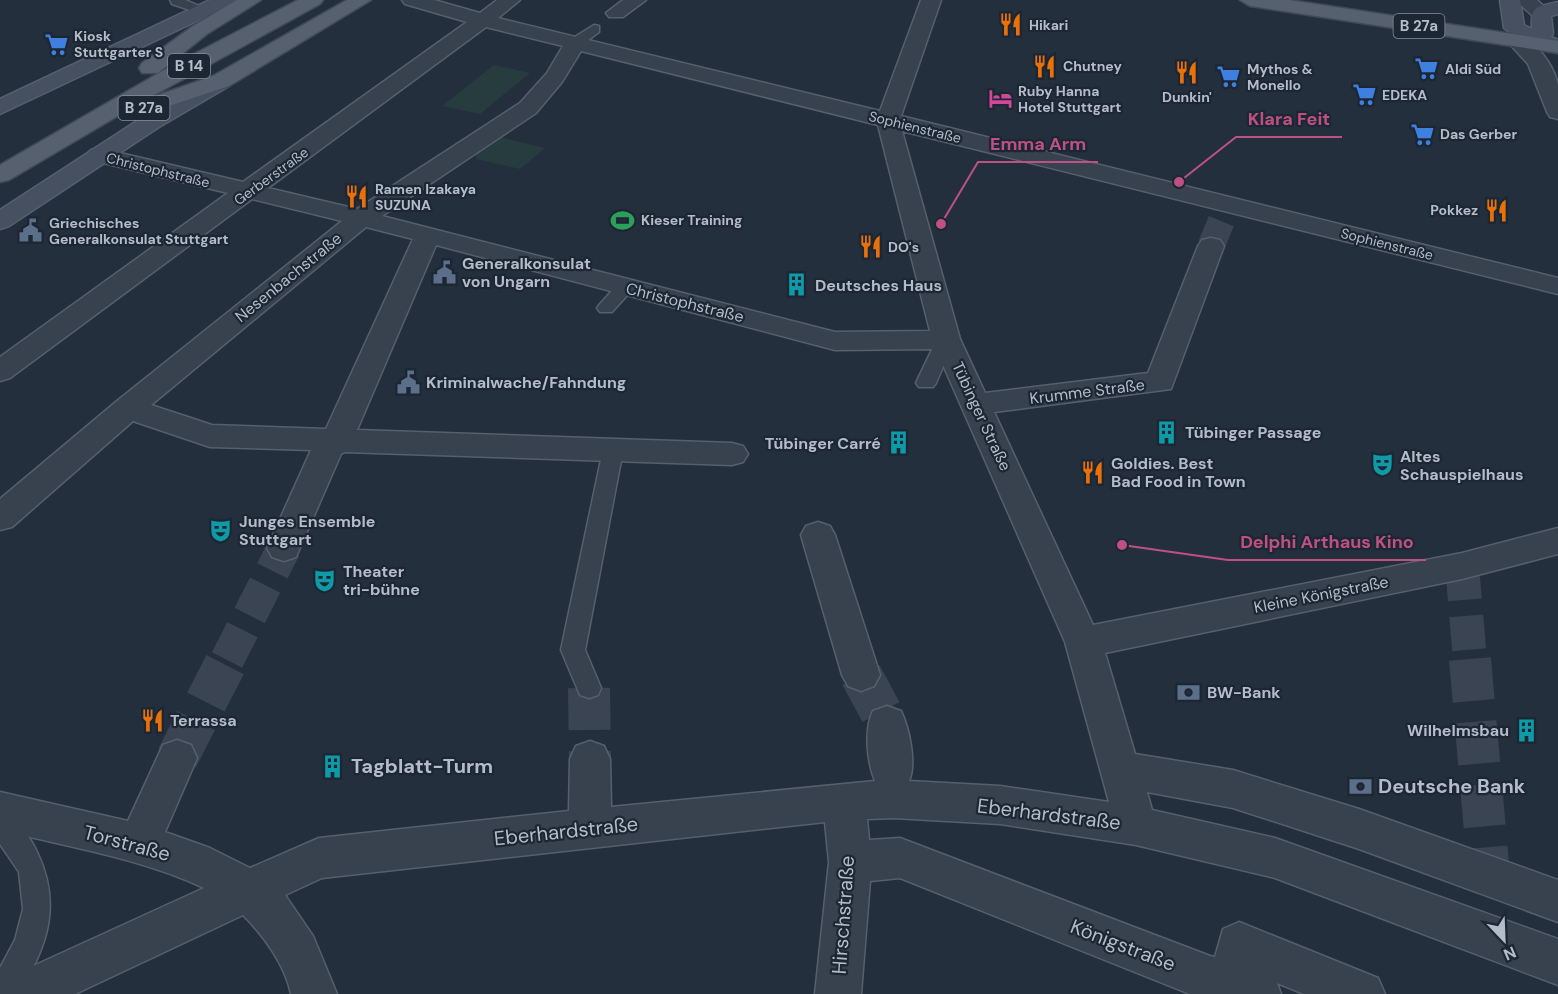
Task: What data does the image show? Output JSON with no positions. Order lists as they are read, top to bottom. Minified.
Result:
{"streets":{"main road":["B 27a","B 14"],"street":["Sophienstraße","Christophstraße","Gerberstraße","Nesenbachstraße","Krumme Straße","Tübinger Straße","Kleine Königstraße","Eberhardstraße","Torstraße","Hirschstraße","Königstraße"]},"crossings":[["B 27a","B 14"],["Sophienstraße","Gerberstraße"],["Sophienstraße","Nesenbachstraße"],["Sophienstraße","Tübinger Straße"],["Christophstraße","Gerberstraße"],["Christophstraße","Nesenbachstraße"],["Christophstraße","Tübinger Straße"],["Krumme Straße","Tübinger Straße"],["Tübinger Straße","Kleine Königstraße"],["Tübinger Straße","Eberhardstraße"],["Eberhardstraße","Torstraße"],["Eberhardstraße","Hirschstraße"],["Hirschstraße","Königstraße"]],"places":{"restaurant":["Hikari","Chutney","Dunkin'","Ramen Izakaya SUZUNA","Pokkez","DO's","Goldies. Best Bad Food in Town","Terrassa"],"supermarket":["Kiosk Stuttgarter S","Aldi Süd","Mythos & Monello","EDEKA","Das Gerber"],"hotel":["Ruby Hanna Hotel Stuttgart"],"other":["Klara Feit","Emma Arm","Delphi Arthaus Kino"],"sports":["Kieser Training"],"public building":["Griechisches Generalkonsulat Stuttgart","Generalkonsulat von Ungarn","Kriminalwache/Fahndung"],"building":["Deutsches Haus","Tübinger Passage","Tübinger Carré","Wilhelmsbau","Tagblatt-Turm"],"theatre":["Altes Schauspielhaus","Junges Ensemble Stuttgart","Theater tri-bühne"],"bank":["BW-Bank","Deutsche Bank"]},"north":"bottom right"}
